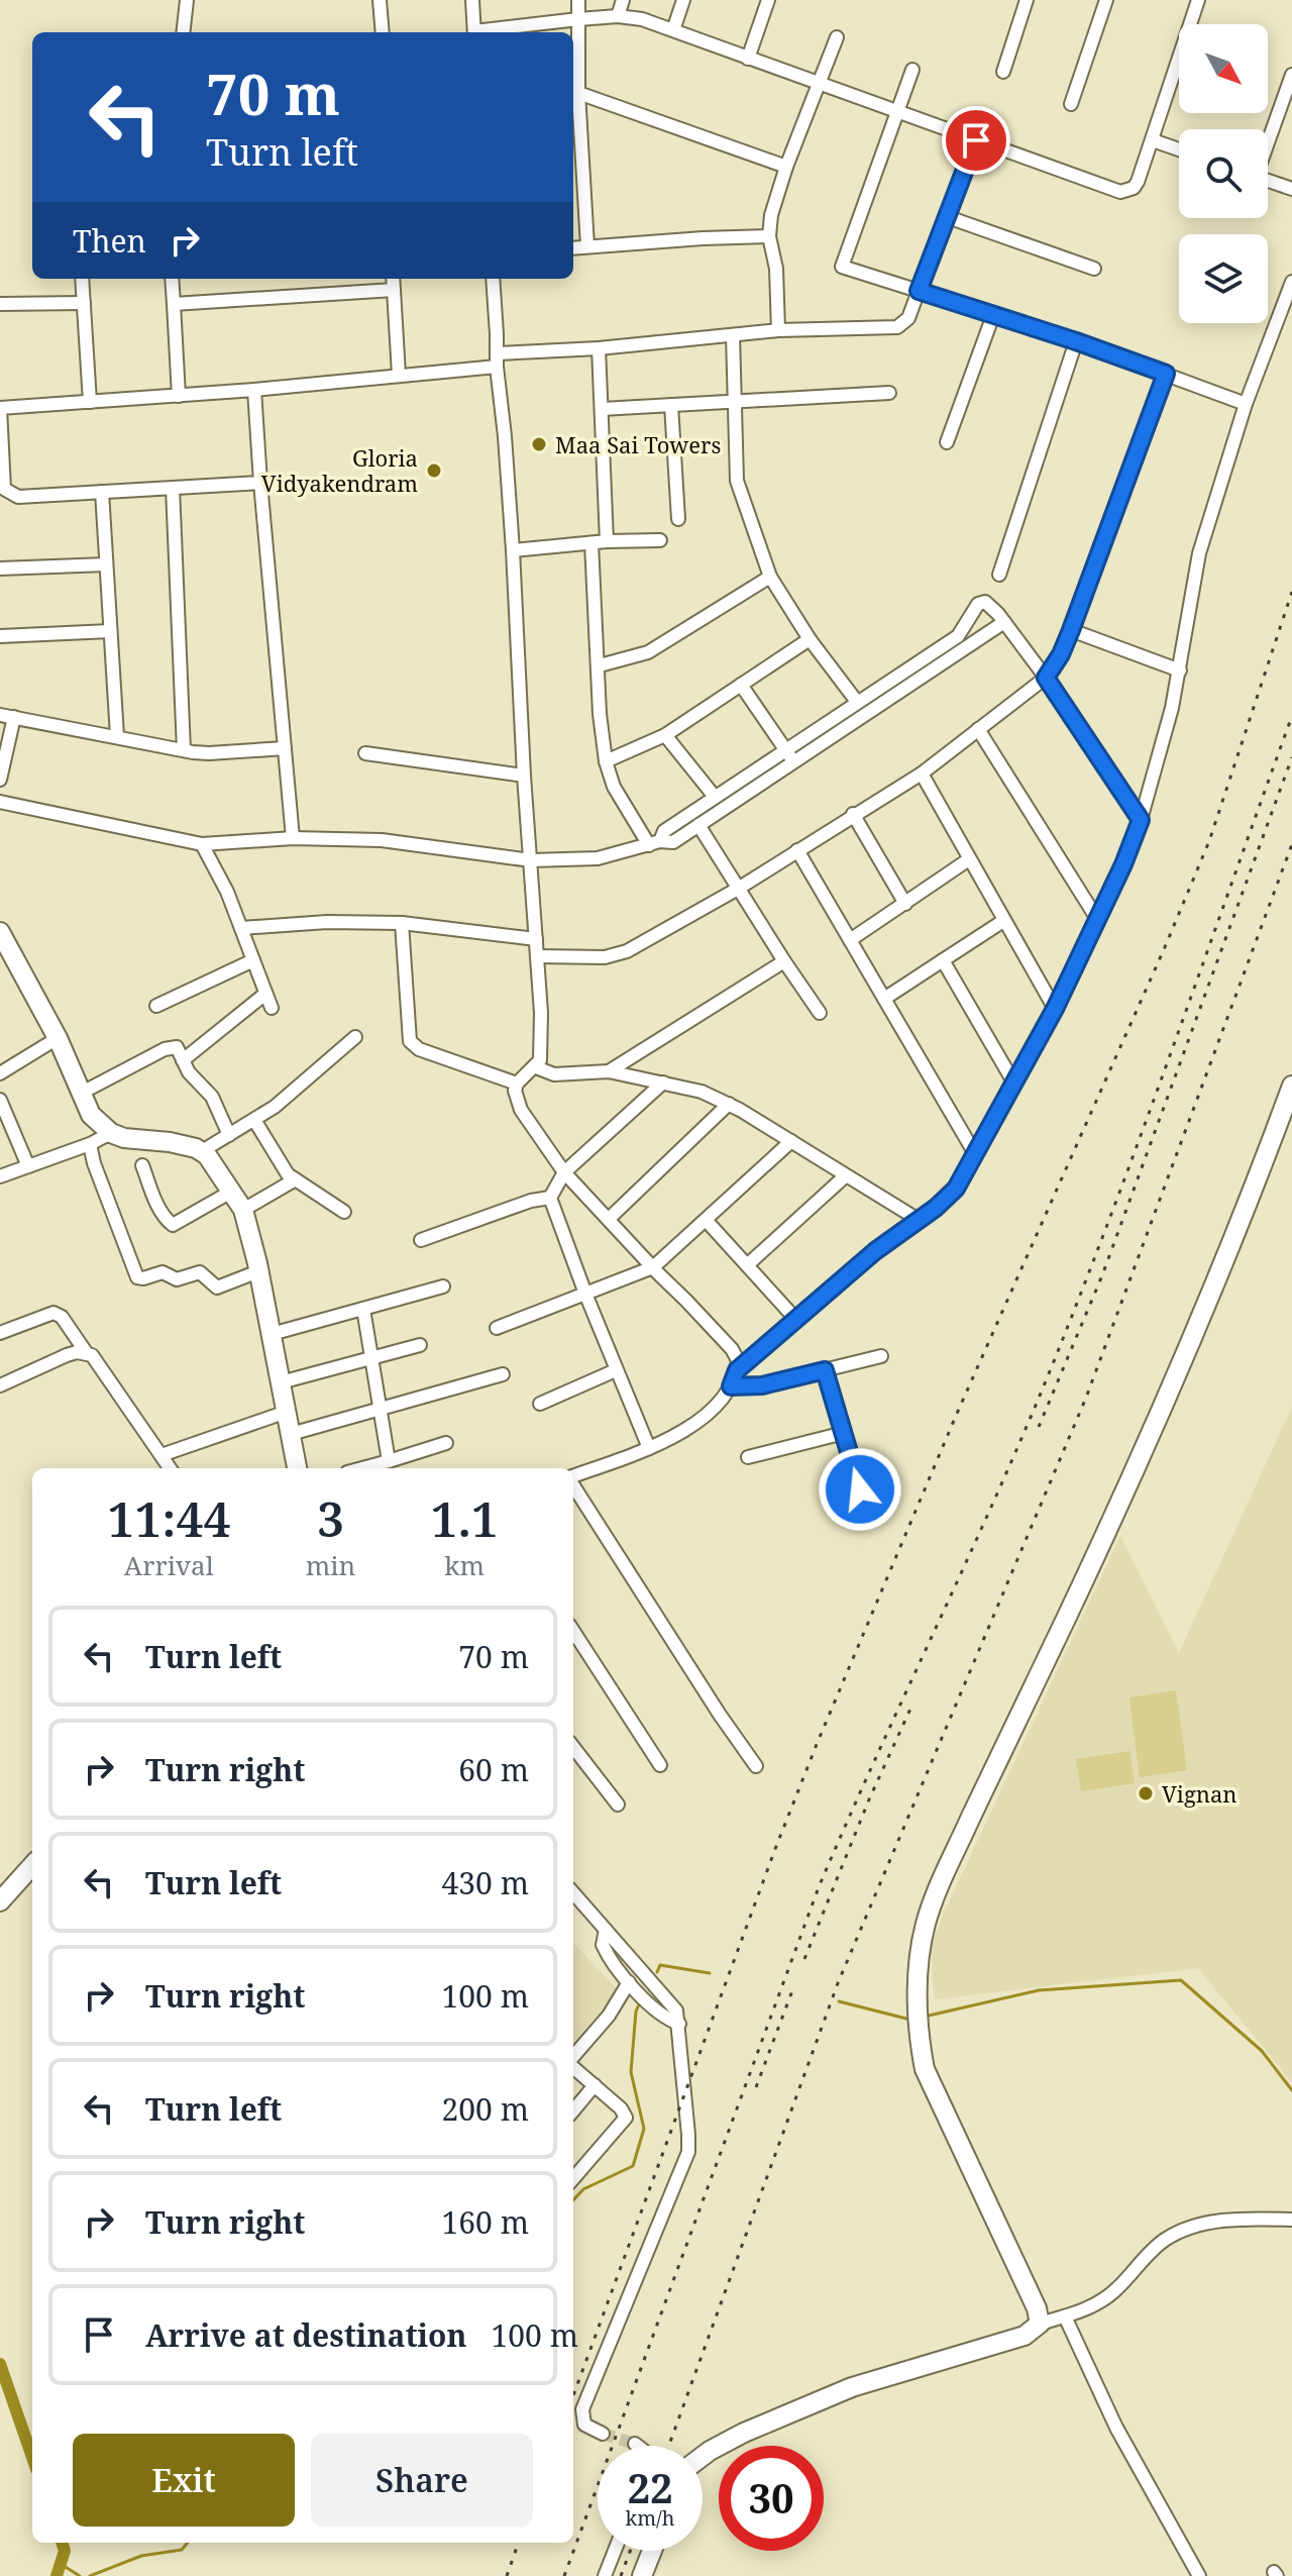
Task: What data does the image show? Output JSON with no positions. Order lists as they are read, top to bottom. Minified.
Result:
{"places":["Maa Sai Towers","Gloria Vidyakendram","Vignan"],"north":"bottom right","page":{"turn":["70 m","Turn left"],"then":"Then","eta":["11:44","Arrival","3","min","1.1","km"],"list":[{"name":"Turn left","value":"70 m"},{"name":"Turn right","value":"60 m"},{"name":"Turn left","value":"430 m"},{"name":"Turn right","value":"100 m"},{"name":"Turn left","value":"200 m"},{"name":"Turn right","value":"160 m"},{"name":"Arrive at destination","value":"100 m"}],"buttons":["Exit","Share"],"speed":"22 km/h","limit":"30"}}
